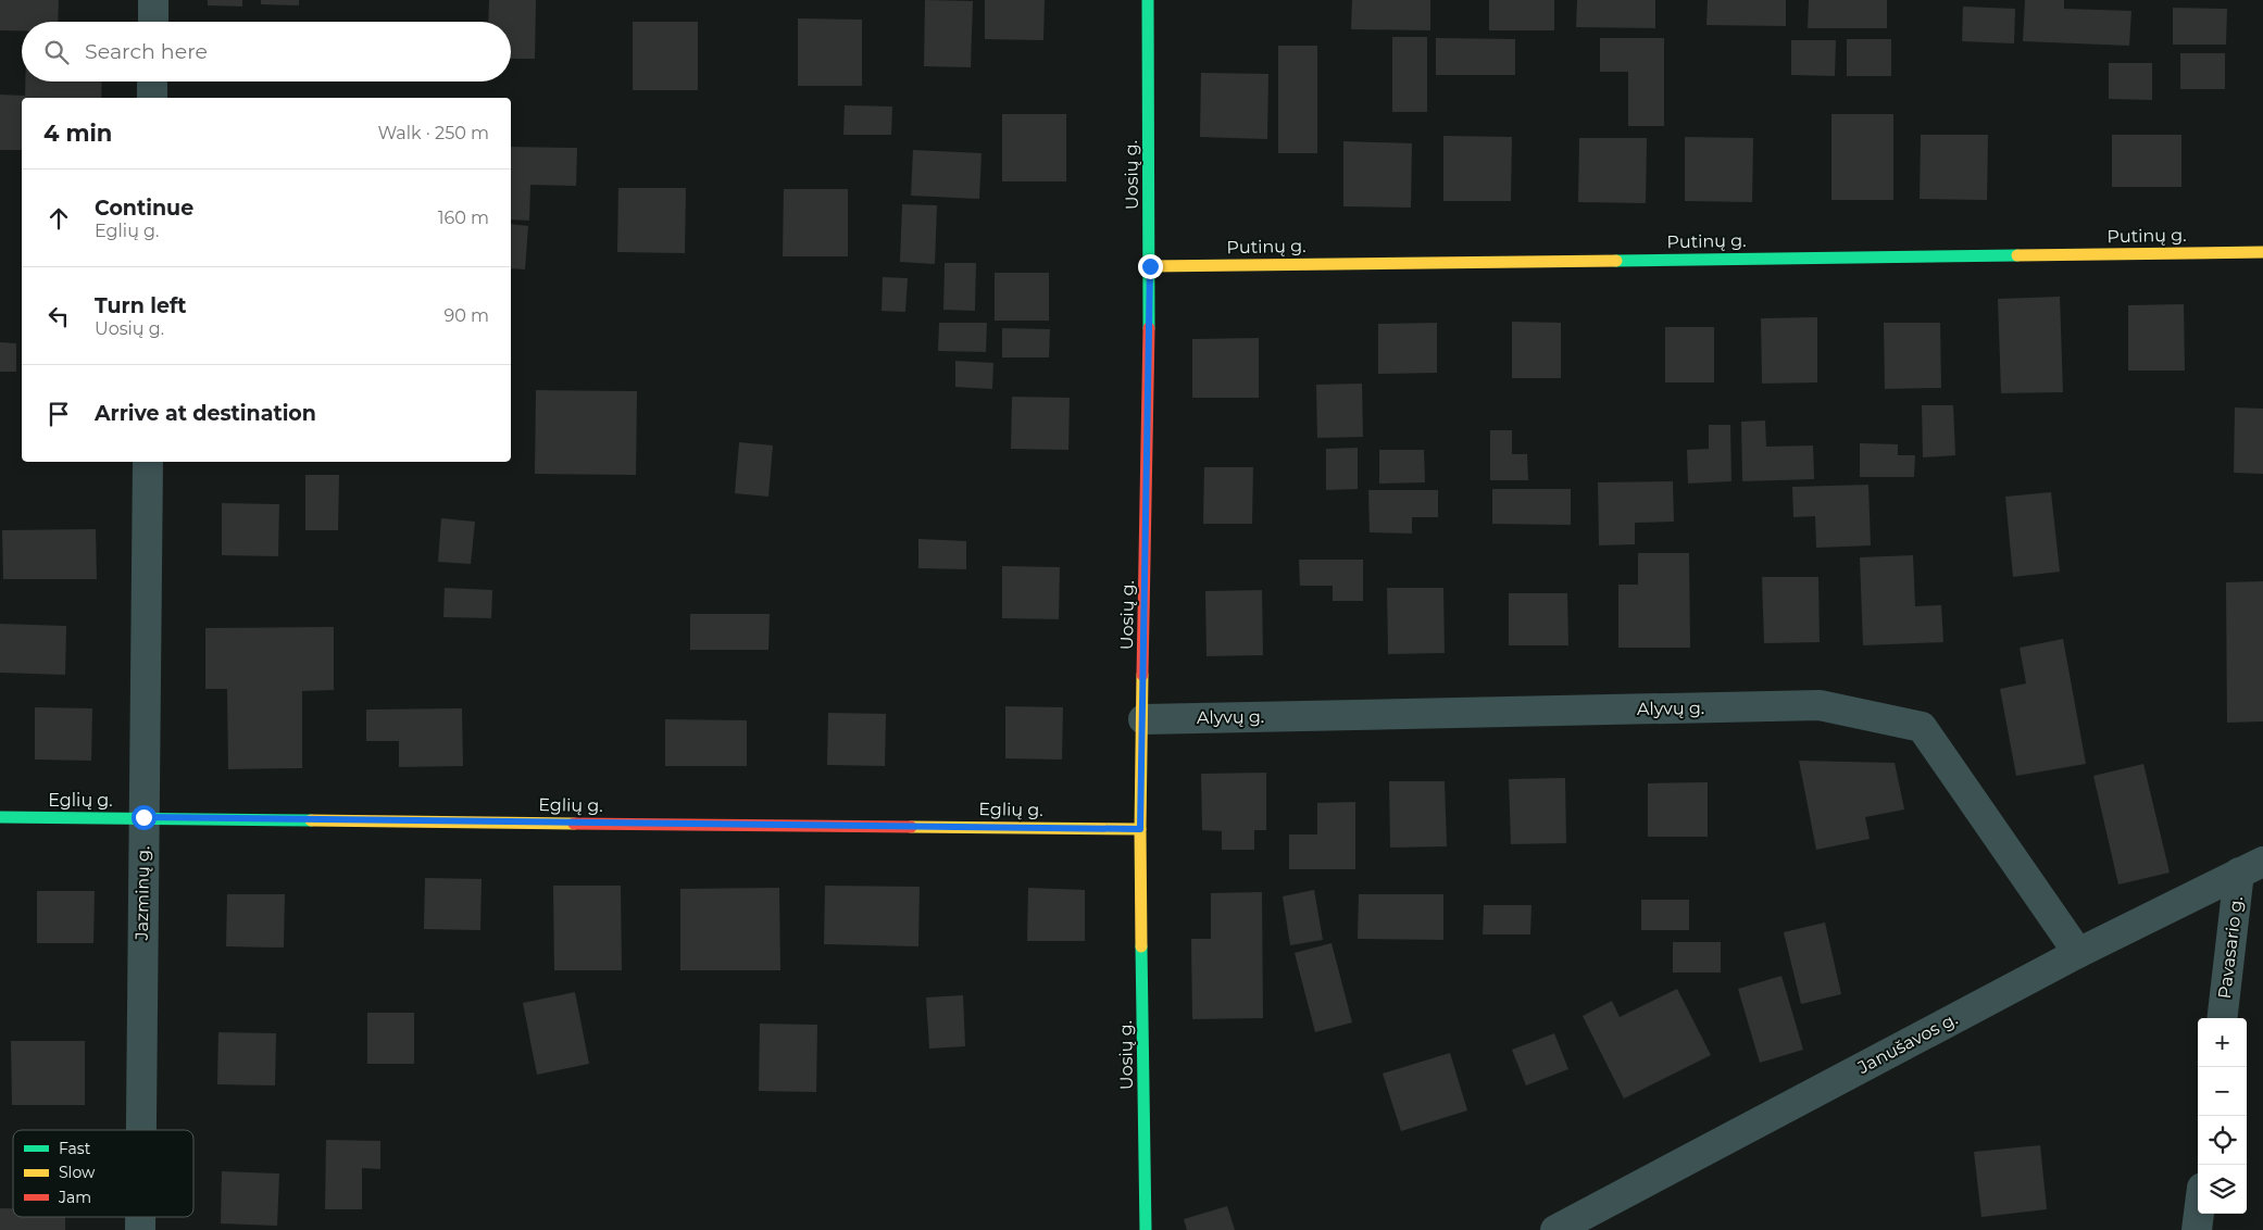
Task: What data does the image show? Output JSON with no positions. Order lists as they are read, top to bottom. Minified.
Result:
{"streets":{"street":["Uosių g.","Putinų g.","Alyvų g.","Eglių g.","Jazminų g.","Pavasario g.","Janušavos g."]},"crossings":[["Uosių g.","Putinų g."],["Uosių g.","Alyvų g."],["Uosių g.","Eglių g."],["Alyvų g.","Janušavos g."],["Eglių g.","Jazminų g."],["Pavasario g.","Janušavos g."]],"legend":["Fast","Slow","Jam"],"page":{"search":"Search here","heading":["4 min","Walk · 250 m"],"list":[["Continue","Eglių g.","160 m"],["Turn left","Uosių g.","90 m"],"Arrive at destination"],"map_buttons":["+","−"]}}
